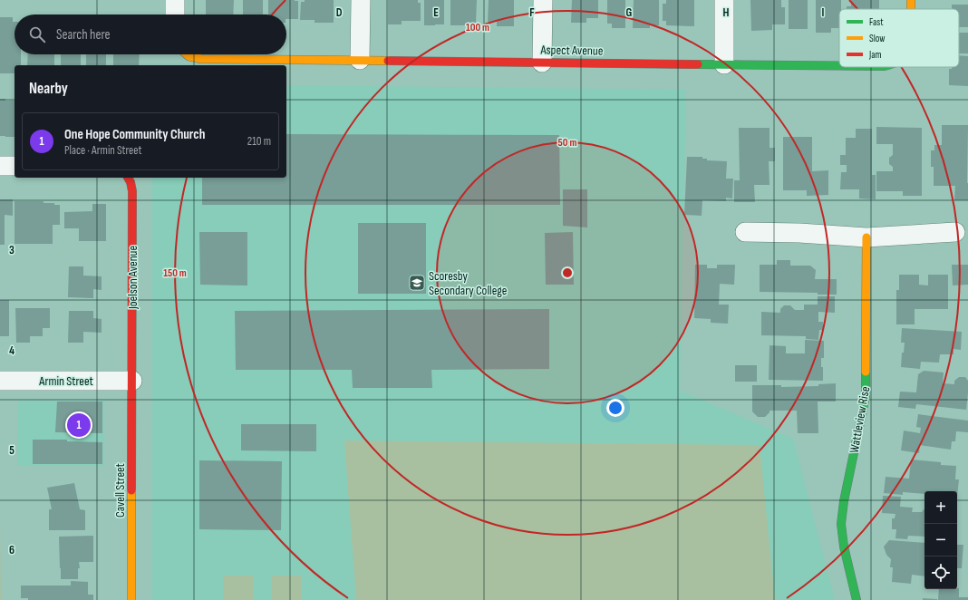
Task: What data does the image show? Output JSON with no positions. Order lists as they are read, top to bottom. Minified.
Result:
{"streets":{"street":["Aspect Avenue","Joelson Avenue","Armin Street","Wattleview Rise","Cavell Street"]},"crossings":[["Joelson Avenue","Armin Street"],["Joelson Avenue","Cavell Street"],["Armin Street","Cavell Street"]],"places":{"school or university":["Scoresby Secondary College"]},"legend":["Fast","Slow","Jam"],"page":{"search":"Search here","heading":"Nearby","list":[{"mark":"1","name":"One Hope Community Church","note":"Place · Armin Street","value":"210 m"}],"pins":"1","map_buttons":["+","−"]},"grid":{"columns":["D","E","F","G","H","I"],"rows":["3","4","5","6"]},"rings":["100 m","50 m","150 m"]}
